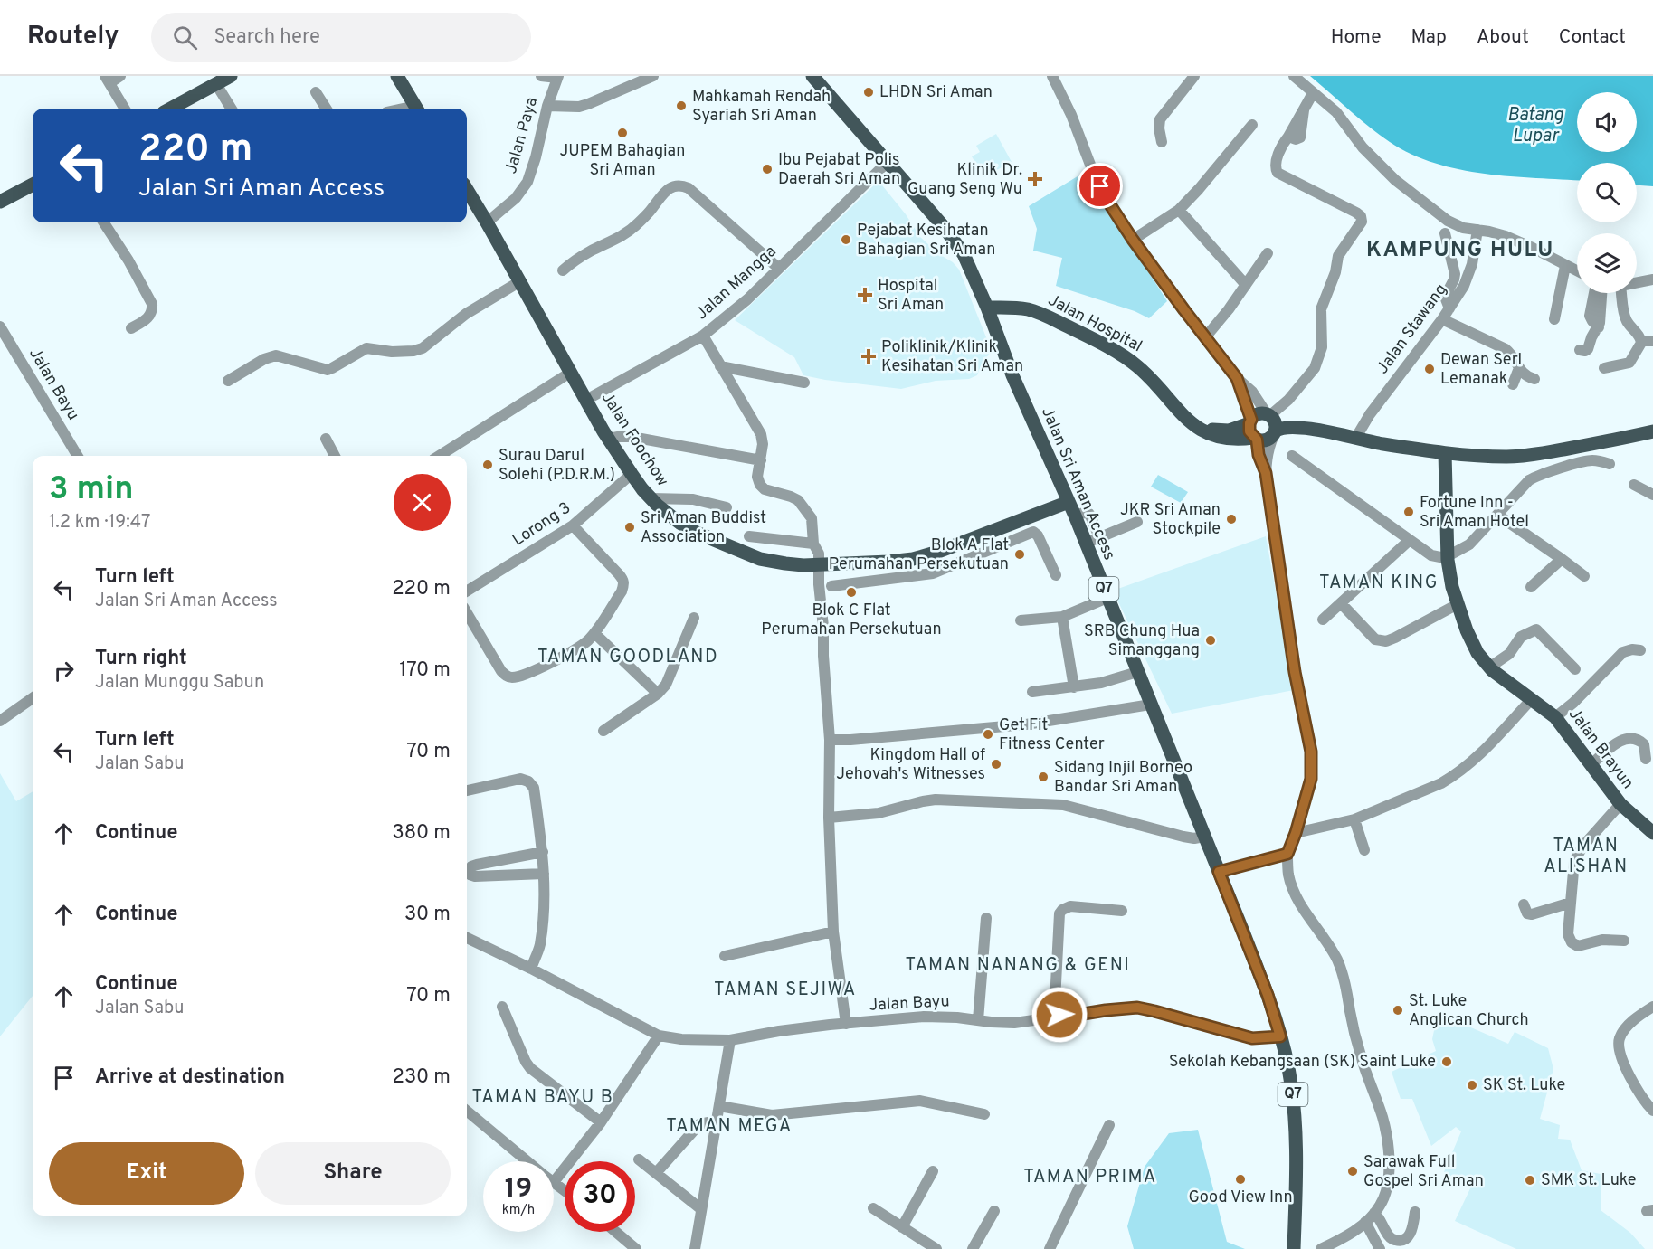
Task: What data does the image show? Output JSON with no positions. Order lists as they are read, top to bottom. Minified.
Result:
{"streets":{"main road":["Jalan Hospital","Jalan Foochow","Jalan Sri Aman Access","Q7","Jalan Brayun"],"street":["Jalan Paya","Jalan Mangga","Jalan Stawang","Jalan Bayu","Lorong 3"]},"crossings":[["Jalan Paya","Jalan Foochow"],["Jalan Mangga","Jalan Foochow"],["Jalan Mangga","Q7"],["Jalan Hospital","Jalan Sri Aman Access"],["Jalan Hospital","Q7"],["Jalan Bayu","Jalan Sri Aman Access"],["Jalan Bayu","Q7"],["Jalan Foochow","Jalan Sri Aman Access"],["Jalan Foochow","Lorong 3"],["Jalan Sri Aman Access","Q7"]],"districts":["KAMPUNG HULU","TAMAN KING","TAMAN GOODLAND","TAMAN ALISHAN","TAMAN NANANG & GENI","TAMAN SEJIWA","TAMAN BAYU B","TAMAN MEGA","TAMAN PRIMA"],"water":["Batang Lupar"],"places":{"other":["LHDN Sri Aman","Mahkamah Rendah Syariah Sri Aman","JUPEM Bahagian Sri Aman","Ibu Pejabat Polis Daerah Sri Aman","Pejabat Kesihatan Bahagian Sri Aman","Dewan Seri Lemanak","Surau Darul Solehi (P.D.R.M.)","Fortune Inn - Sri Aman Hotel","JKR Sri Aman Stockpile","Sri Aman Buddist Association","Blok A Flat Perumahan Persekutuan","Blok C Flat Perumahan Persekutuan","SRB Chung Hua Simanggang","Get Fit Fitness Center","Kingdom Hall of Jehovah's Witnesses","Sidang Injil Borneo Bandar Sri Aman","St. Luke Anglican Church","Sekolah Kebangsaan (SK) Saint Luke","SK St. Luke","Sarawak Full Gospel Sri Aman","Good View Inn","SMK St. Luke"],"health":["Klinik Dr. Guang Seng Wu","Hospital Sri Aman","Poliklinik/Klinik Kesihatan Sri Aman"]},"page":{"header":"Routely","search":"Search here","nav":["Home","Map","About","Contact"],"turn":["220 m","Jalan Sri Aman Access"],"heading":["3 min","1.2 km · 19:47"],"list":[{"name":"Turn left","note":"Jalan Sri Aman Access","value":"220 m"},{"name":"Turn right","note":"Jalan Munggu Sabun","value":"170 m"},{"name":"Turn left","note":"Jalan Sabu","value":"70 m"},{"name":"Continue","value":"380 m"},{"name":"Continue","value":"30 m"},{"name":"Continue","note":"Jalan Sabu","value":"70 m"},{"name":"Arrive at destination","value":"230 m"}],"buttons":["Exit","Share"],"speed":"19 km/h","limit":"30"}}
